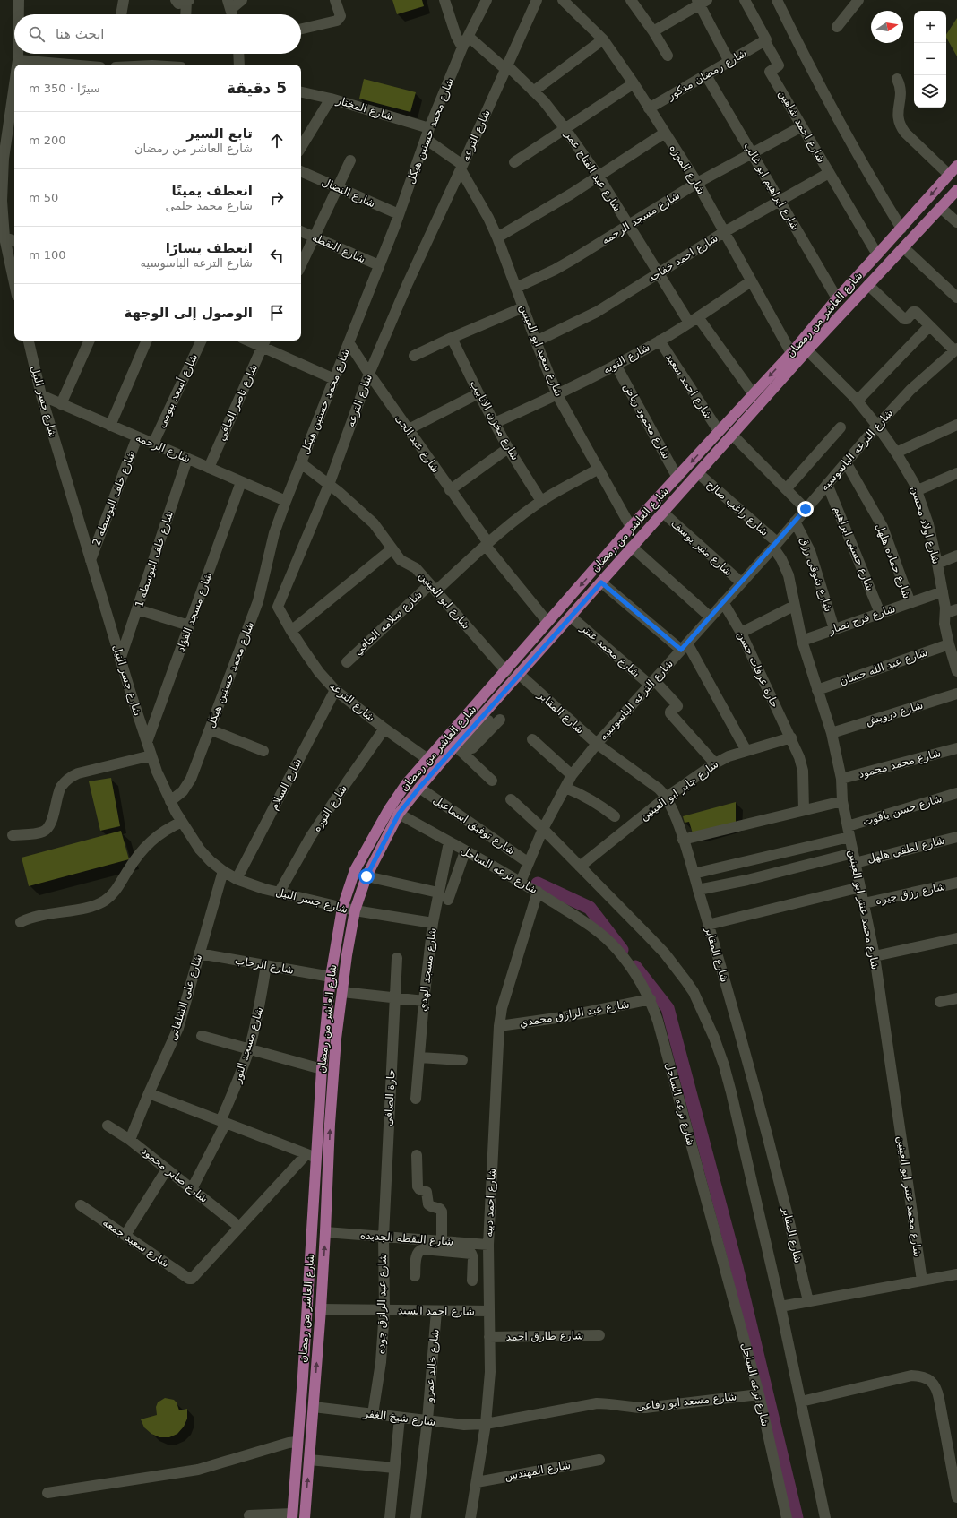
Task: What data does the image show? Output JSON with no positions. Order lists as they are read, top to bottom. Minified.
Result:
{"streets":{"main road":["شارع العاشر من رمضان"],"street":["شارع رمضان مدكور","شارع المختار","شارع احمد شاهين","شارع محمد حسنين هيكل","شارع الترعه","شارع الموزه","شارع عبد الفتاح عمر","شارع ابراهيم ابو غالب","شارع النضال","شارع مسجد الرحمه","شارع النقطه","شارع احمد خفاجه","شارع سعيد ابو العينين","شارع التوبه","شارع احمد سعيد","شارع أسعد بيومى","شارع جسر النيل","شارع ناصر الحافي","شارع مخزن الانابيب","شارع محمود رياض","شارع عبد الحى","شارع الرحمه","شارع الترعه الباسوسيه","شارع خلف البوسطه 2","شارع راغب صالح","شارع اولاد محسن","شارع منير يوسف","شارع حسنى ابراهيم","شارع خلف البوسطه 1","شارع حماده هلهل","شارع شوقى رزق","شارع ابو العينين","شارع مسجد الفؤاد","شارع فرج نصار","شارع سلامه الحافي","شارع محمد عنتر","شارع عبد الله حسان","حارة عرفات حسن","شارع المقابر","شارع درويش","شارع محمد محمود","شارع السلام","شارع جابر ابو العينين","شارع الثوره","شارع حسن ياقوت","شارع توفيق اسماعيل","شارع لطفي هلهل","شارع ترعه الساحل","شارع رزق جيره","شارع محمد عنتر ابو العينين","شارع الرحاب","شارع مسجد الهدي","شارع على الشلقانى","شارع عبد الرازق محمدي","شارع مسجد النور","حارة الصافى","شارع صابر محمود","شارع احمد ديبه","شارع النقطه الجديده","شارع سعيد جمعه","شارع عبد الرازق جوده","شارع احمد السيد","شارع طارق احمد","شارع خالد عمرو","شارع مسعد ابو رفاعى","شارع شيخ الغفر","شارع المهندس"]},"crossings":[["شارع رمضان مدكور","شارع احمد شاهين"],["شارع رمضان مدكور","شارع الموزه"],["شارع رمضان مدكور","شارع ابراهيم ابو غالب"],["شارع المختار","شارع محمد حسنين هيكل"],["شارع احمد شاهين","شارع مسجد الرحمه"],["شارع احمد شاهين","شارع احمد خفاجه"],["شارع احمد شاهين","شارع العاشر من رمضان"],["شارع محمد حسنين هيكل","شارع عبد الفتاح عمر"],["شارع محمد حسنين هيكل","شارع النضال"],["شارع محمد حسنين هيكل","شارع النقطه"],["شارع محمد حسنين هيكل","شارع جسر النيل"],["شارع محمد حسنين هيكل","شارع عبد الحى"],["شارع محمد حسنين هيكل","شارع الرحمه"],["شارع محمد حسنين هيكل","شارع ابو العينين"],["شارع الترعه","شارع عبد الفتاح عمر"],["شارع الترعه","شارع العاشر من رمضان"],["شارع الترعه","شارع سعيد ابو العينين"],["شارع الترعه","شارع عبد الحى"],["شارع الترعه","شارع ابو العينين"],["شارع الترعه","شارع السلام"],["شارع الترعه","شارع الثوره"],["شارع الموزه","شارع مسجد الرحمه"],["شارع الموزه","شارع احمد خفاجه"],["شارع الموزه","شارع العاشر من رمضان"],["شارع الموزه","شارع التوبه"],["شارع عبد الفتاح عمر","شارع مسجد الرحمه"],["شارع عبد الفتاح عمر","شارع احمد خفاجه"],["شارع عبد الفتاح عمر","شارع العاشر من رمضان"],["شارع عبد الفتاح عمر","شارع التوبه"],["شارع ابراهيم ابو غالب","شارع مسجد الرحمه"],["شارع ابراهيم ابو غالب","شارع احمد خفاجه"],["شارع ابراهيم ابو غالب","شارع العاشر من رمضان"],["شارع مسجد الرحمه","شارع سعيد ابو العينين"],["شارع احمد خفاجه","شارع سعيد ابو العينين"],["شارع العاشر من رمضان","شارع سعيد ابو العينين"],["شارع العاشر من رمضان","شارع احمد سعيد"],["شارع العاشر من رمضان","شارع جسر النيل"],["شارع العاشر من رمضان","شارع محمود رياض"],["شارع العاشر من رمضان","شارع عبد الحى"],["شارع العاشر من رمضان","شارع راغب صالح"],["شارع العاشر من رمضان","شارع اولاد محسن"],["شارع العاشر من رمضان","شارع منير يوسف"],["شارع العاشر من رمضان","شارع ابو العينين"],["شارع العاشر من رمضان","شارع محمد عنتر"],["شارع العاشر من رمضان","شارع المقابر"],["شارع العاشر من رمضان","شارع توفيق اسماعيل"],["شارع العاشر من رمضان","شارع ترعه الساحل"],["شارع العاشر من رمضان","شارع الرحاب"],["شارع العاشر من رمضان","شارع النقطه الجديده"],["شارع العاشر من رمضان","شارع احمد السيد"],["شارع العاشر من رمضان","شارع شيخ الغفر"],["شارع سعيد ابو العينين","شارع التوبه"],["شارع التوبه","شارع احمد سعيد"],["شارع التوبه","شارع مخزن الانابيب"],["شارع التوبه","شارع محمود رياض"],["شارع أسعد بيومى","شارع الرحمه"],["شارع جسر النيل","شارع الرحمه"],["شارع جسر النيل","شارع خلف البوسطه 2"],["شارع جسر النيل","شارع خلف البوسطه 1"],["شارع جسر النيل","شارع مسجد الفؤاد"],["شارع جسر النيل","شارع السلام"],["شارع جسر النيل","شارع الثوره"],["شارع جسر النيل","شارع مسجد الهدي"],["شارع جسر النيل","شارع على الشلقانى"],["شارع ناصر الحافي","شارع الرحمه"],["شارع الرحمه","شارع خلف البوسطه 2"],["شارع الرحمه","شارع خلف البوسطه 1"],["شارع الرحمه","شارع مسجد الفؤاد"],["شارع الترعه الباسوسيه","شارع راغب صالح"],["شارع الترعه الباسوسيه","شارع اولاد محسن"],["شارع الترعه الباسوسيه","شارع منير يوسف"],["شارع الترعه الباسوسيه","شارع حسنى ابراهيم"],["شارع الترعه الباسوسيه","شارع حماده هلهل"],["شارع الترعه الباسوسيه","شارع شوقى رزق"],["شارع الترعه الباسوسيه","شارع محمد عنتر"],["شارع الترعه الباسوسيه","حارة عرفات حسن"],["شارع الترعه الباسوسيه","شارع المقابر"],["شارع الترعه الباسوسيه","شارع توفيق اسماعيل"],["شارع الترعه الباسوسيه","شارع ترعه الساحل"],["شارع الترعه الباسوسيه","شارع محمد عنتر ابو العينين"],["شارع راغب صالح","شارع محمد عنتر ابو العينين"],["شارع اولاد محسن","شارع فرج نصار"],["شارع اولاد محسن","شارع عبد الله حسان"],["شارع حسنى ابراهيم","شارع فرج نصار"],["شارع حماده هلهل","شارع فرج نصار"],["شارع شوقى رزق","شارع فرج نصار"],["شارع ابو العينين","شارع سلامه الحافي"],["شارع فرج نصار","شارع محمد عنتر ابو العينين"],["شارع محمد عنتر","شارع جابر ابو العينين"],["شارع عبد الله حسان","شارع محمد عنتر ابو العينين"],["حارة عرفات حسن","شارع جابر ابو العينين"],["شارع المقابر","شارع جابر ابو العينين"],["شارع المقابر","شارع حسن ياقوت"],["شارع المقابر","شارع لطفي هلهل"],["شارع درويش","شارع محمد عنتر ابو العينين"],["شارع محمد محمود","شارع محمد عنتر ابو العينين"],["شارع حسن ياقوت","شارع محمد عنتر ابو العينين"],["شارع لطفي هلهل","شارع محمد عنتر ابو العينين"],["شارع ترعه الساحل","شارع مسجد الهدي"],["شارع ترعه الساحل","شارع عبد الرازق محمدي"],["شارع ترعه الساحل","شارع احمد ديبه"],["شارع ترعه الساحل","شارع مسعد ابو رفاعى"],["شارع رزق جيره","شارع محمد عنتر ابو العينين"],["شارع الرحاب","شارع على الشلقانى"],["شارع الرحاب","شارع مسجد النور"],["شارع على الشلقانى","شارع صابر محمود"],["شارع عبد الرازق محمدي","شارع احمد ديبه"],["شارع مسجد النور","شارع صابر محمود"],["حارة الصافى","شارع النقطه الجديده"],["حارة الصافى","شارع عبد الرازق جوده"],["شارع صابر محمود","شارع سعيد جمعه"],["شارع احمد ديبه","شارع النقطه الجديده"],["شارع احمد ديبه","شارع احمد السيد"],["شارع احمد ديبه","شارع طارق احمد"],["شارع احمد ديبه","شارع مسعد ابو رفاعى"],["شارع احمد ديبه","شارع شيخ الغفر"],["شارع احمد ديبه","شارع المهندس"],["شارع النقطه الجديده","شارع عبد الرازق جوده"],["شارع عبد الرازق جوده","شارع احمد السيد"],["شارع عبد الرازق جوده","شارع شيخ الغفر"],["شارع احمد السيد","شارع خالد عمرو"],["شارع خالد عمرو","شارع شيخ الغفر"],["شارع مسعد ابو رفاعى","شارع شيخ الغفر"]],"north":"right","page":{"map_buttons":["+","−"],"search":"ابحث هنا","heading":["5 دقيقة","سيرًا · 350 m"],"list":[["تابع السير","شارع العاشر من رمضان","200 m"],["انعطف يمينًا","شارع محمد حلمى","50 m"],["انعطف يسارًا","شارع الترعه الباسوسيه","100 m"],"الوصول إلى الوجهة"]}}
